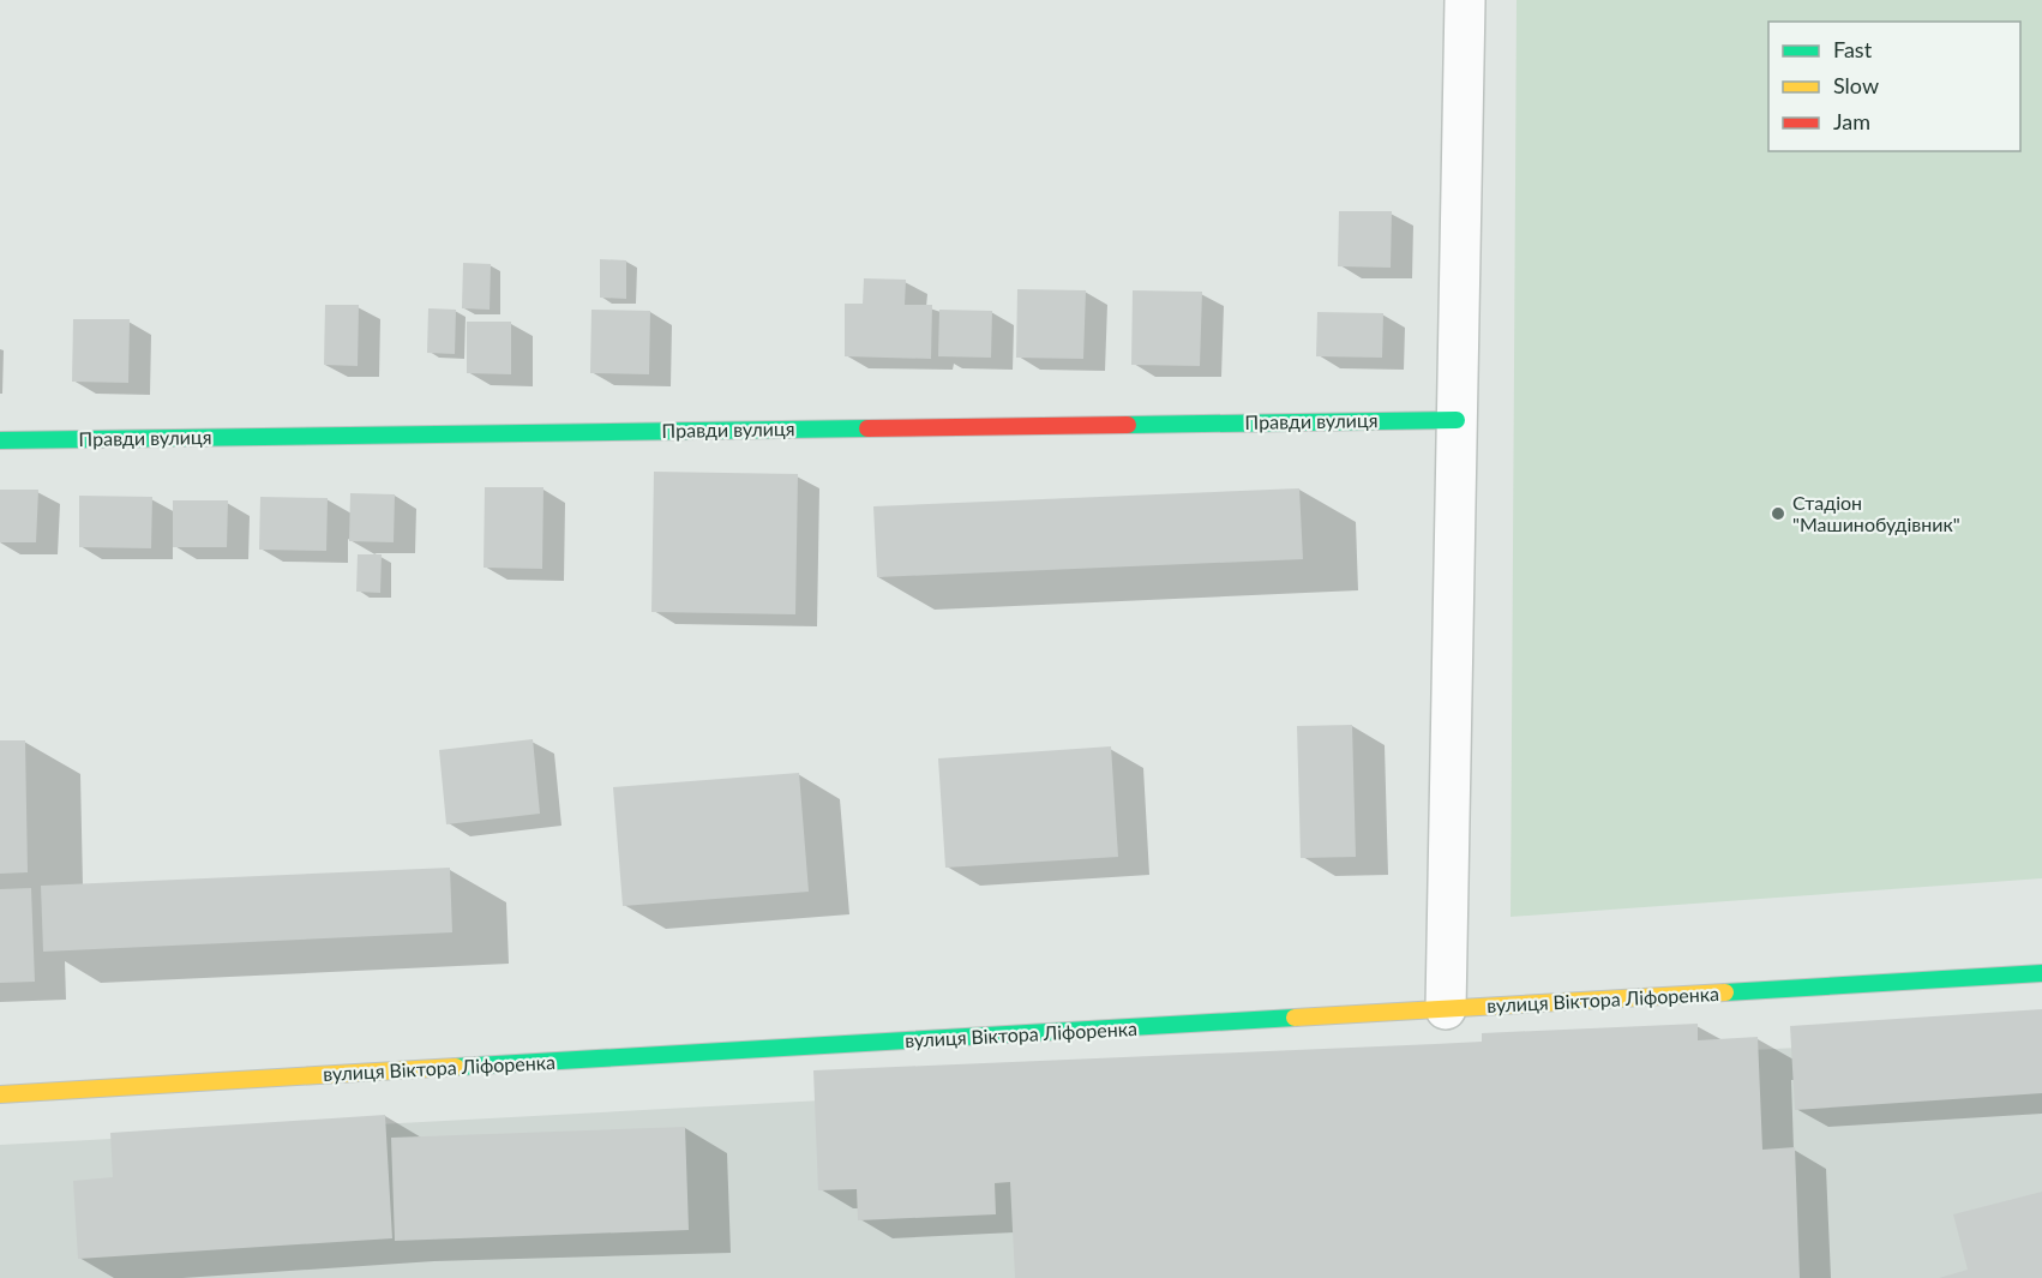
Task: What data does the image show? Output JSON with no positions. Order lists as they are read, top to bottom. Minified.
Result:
{"streets":{"street":["Правди вулиця","вулиця Віктора Ліфоренка"]},"places":["Стадіон \"Машинобудівник\""],"legend":["Fast","Slow","Jam"]}
